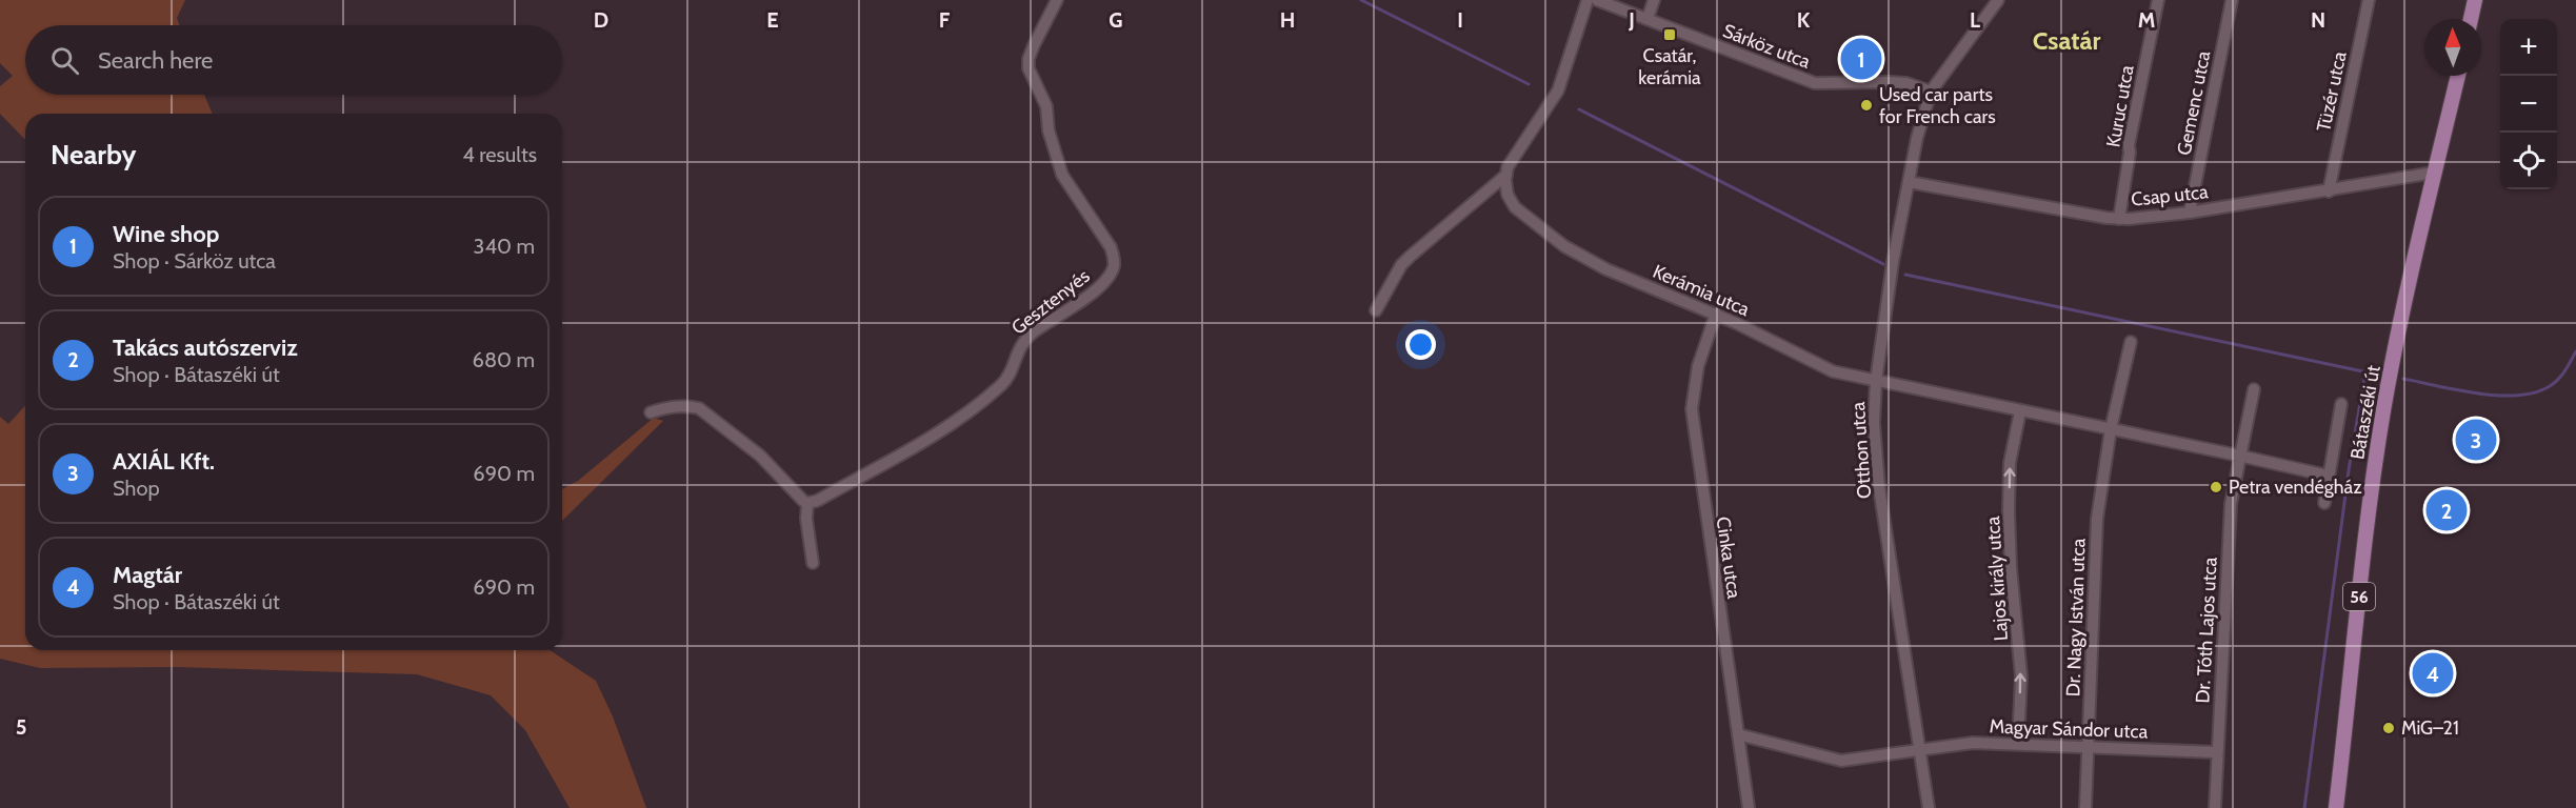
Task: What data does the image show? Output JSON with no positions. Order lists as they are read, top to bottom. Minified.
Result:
{"streets":{"main road":["Bátaszéki út","56"],"street":["Sárköz utca","Tüzér utca","Gemenc utca","Kuruc utca","Csap utca","Kerámia utca","Gesztenyés","Otthon utca","Cinka utca","Lajos király utca","Dr. Nagy István utca","Dr. Tóth Lajos utca","Magyar Sándor utca"]},"crossings":[["Sárköz utca","Otthon utca"],["Tüzér utca","Csap utca"],["Gemenc utca","Csap utca"],["Kuruc utca","Csap utca"],["Csap utca","Bátaszéki út"],["Csap utca","Otthon utca"],["Kerámia utca","Otthon utca"],["Kerámia utca","Cinka utca"],["Kerámia utca","Lajos király utca"],["Kerámia utca","Dr. Nagy István utca"],["Kerámia utca","Dr. Tóth Lajos utca"],["Otthon utca","Magyar Sándor utca"],["Cinka utca","Magyar Sándor utca"],["Lajos király utca","Magyar Sándor utca"],["Dr. Nagy István utca","Magyar Sándor utca"],["Dr. Tóth Lajos utca","Magyar Sándor utca"]],"one_way":["Lajos király utca"],"districts":["Csatár"],"places":{"transit":["Csatár, kerámia"],"other":["Used car parts for French cars","Petra vendégház","MiG–21"]},"north":"top","page":{"map_buttons":["+","−"],"search":"Search here","pins":["1","3","2","4"],"heading":["Nearby","4 results"],"list":[{"mark":"1","name":"Wine shop","note":"Shop · Sárköz utca","value":"340 m"},{"mark":"2","name":"Takács autószerviz","note":"Shop · Bátaszéki út","value":"680 m"},{"mark":"3","name":"AXIÁL Kft.","note":"Shop","value":"690 m"},{"mark":"4","name":"Magtár","note":"Shop · Bátaszéki út","value":"690 m"}]},"grid":{"columns":["D","E","F","G","H","I","J","K","L","M","N"],"rows":["5"]}}
